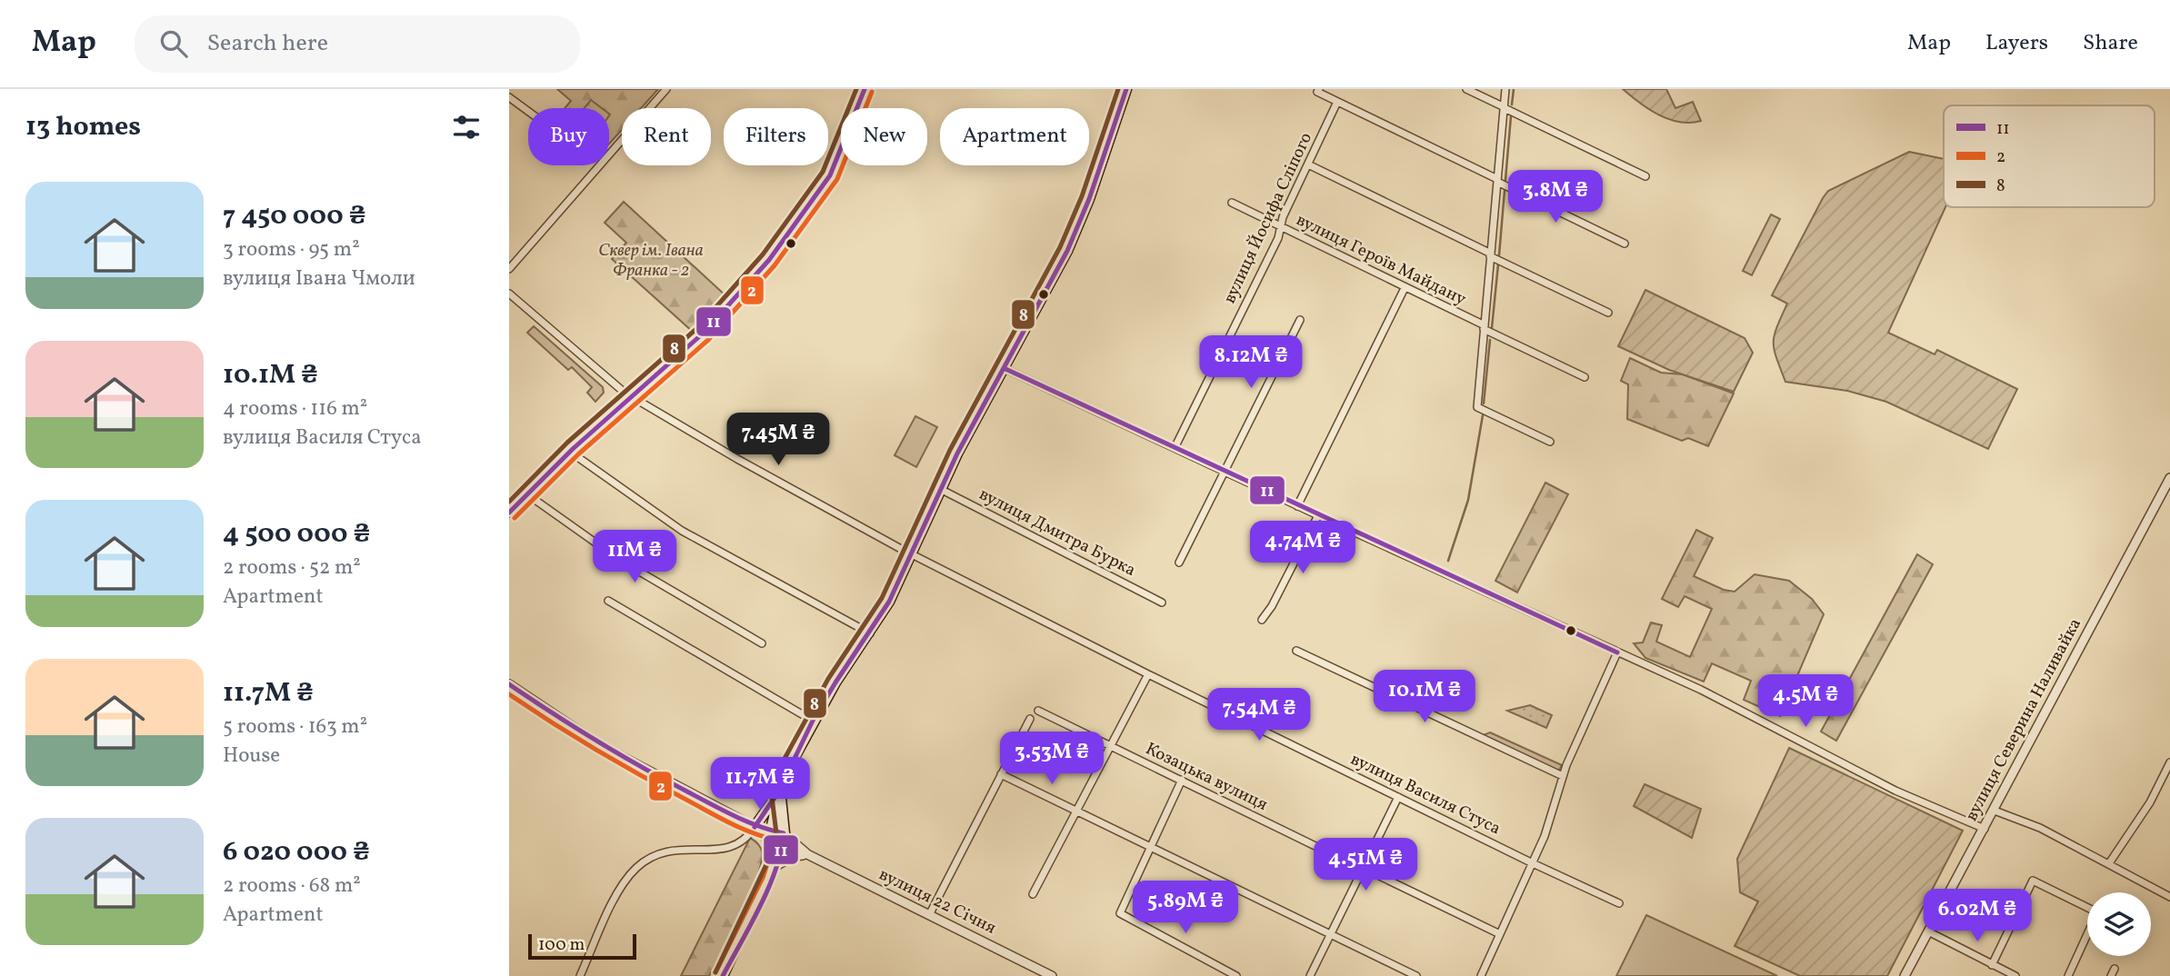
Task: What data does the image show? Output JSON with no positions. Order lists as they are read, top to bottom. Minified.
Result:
{"streets":{"street":["вулиця Йосифа Сліпого","вулиця Героїв Майдану","вулиця Дмитра Бурка","вулиця Северина Наливайка","Козацька вулиця","вулиця Василя Стуса","вулиця 22 Січня"]},"crossings":[["вулиця Йосифа Сліпого","вулиця Героїв Майдану"]],"parks":["Сквер ім. Івана Франка - 2"],"lines":["transit line 11","transit line 8","transit line 2"],"legend":["11","2","8"],"scale_bar":"100 m","page":{"header":"Map","search":"Search here","nav":["Map","Layers","Share"],"heading":"13 homes","chip":["Buy","Rent","Filters","New","Apartment"],"list":[{"name":"7 450 000 ₴","note":"3 rooms · 95 m² · вулиця Івана Чмоли"},{"name":"10.1M ₴","note":"4 rooms · 116 m² · вулиця Василя Стуса"},{"name":"4 500 000 ₴","note":"2 rooms · 52 m² · Apartment"},{"name":"11.7M ₴","note":"5 rooms · 163 m² · House"},{"name":"6 020 000 ₴","note":"2 rooms · 68 m² · Apartment"}],"price":["3.8M ₴","8.12M ₴","7.45M ₴","4.74M ₴","11M ₴","10.1M ₴","4.5M ₴","7.54M ₴","3.53M ₴","11.7M ₴","4.51M ₴","5.89M ₴","6.02M ₴"],"scale":"100 m"}}
